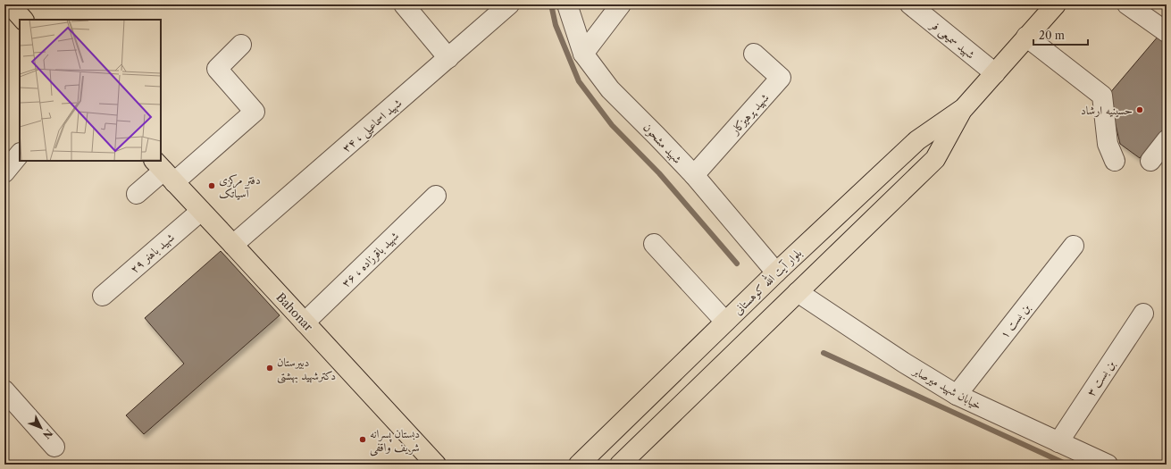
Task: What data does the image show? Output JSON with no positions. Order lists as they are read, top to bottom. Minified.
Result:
{"streets":{"main road":["بلوار آیت الله کوهستانی","Bahonar"],"street":["شهید سمیعی فر","شهید پرهیزکار","شهید اسماعیلی ، ۳۴","شهید مشحون","شهید باهنر ۲۹","شهید باقرزاده ، ۳۶","بن بست ۱","بن بست ۳","خیابان شهید میرصابر"]},"crossings":[["شهید سمیعی فر","بلوار آیت الله کوهستانی"],["شهید پرهیزکار","شهید مشحون"],["شهید اسماعیلی ، ۳۴","Bahonar"],["شهید مشحون","بلوار آیت الله کوهستانی"],["شهید باهنر ۲۹","Bahonar"],["شهید باقرزاده ، ۳۶","Bahonar"],["بلوار آیت الله کوهستانی","خیابان شهید میرصابر"],["بن بست ۱","خیابان شهید میرصابر"],["بن بست ۳","خیابان شهید میرصابر"]],"places":["حسینیه ارشاد","دفتر مرکزی آسیاتک","دبیرستان دکترشهید بهشتی","دبستان پسرانه شریف واقفی"],"scale_bar":"20 m","north":"bottom right"}
